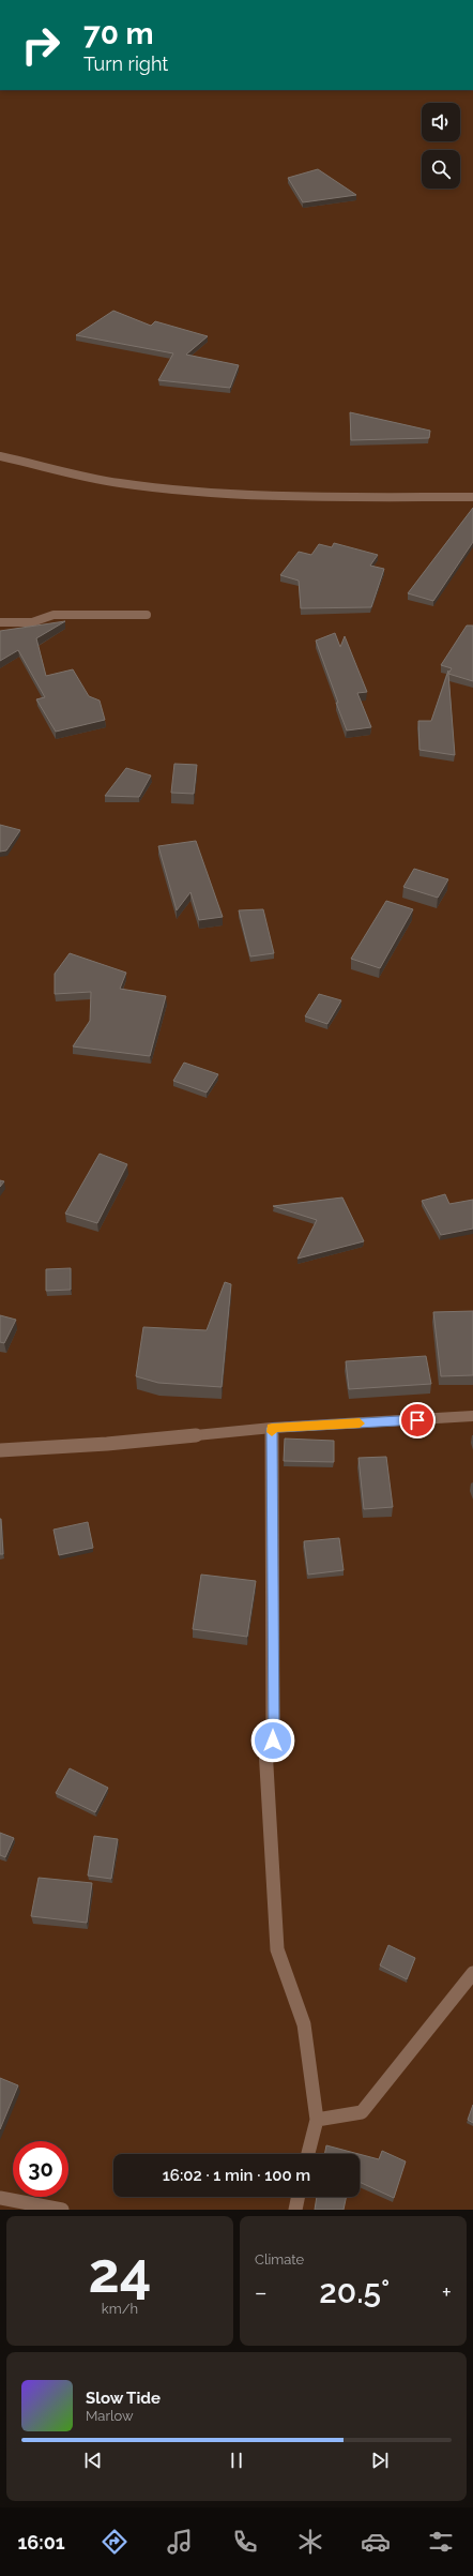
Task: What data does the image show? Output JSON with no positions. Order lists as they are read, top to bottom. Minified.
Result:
{"page":{"turn":["70 m","Turn right"],"limit":"30","trip":"16:02 · 1 min · 100 m","tile":[["24","km/h"],"Climate"],"heat":["−","20.5°","+"],"song":["Slow Tide","Marlow"],"tabs":"16:01"}}
